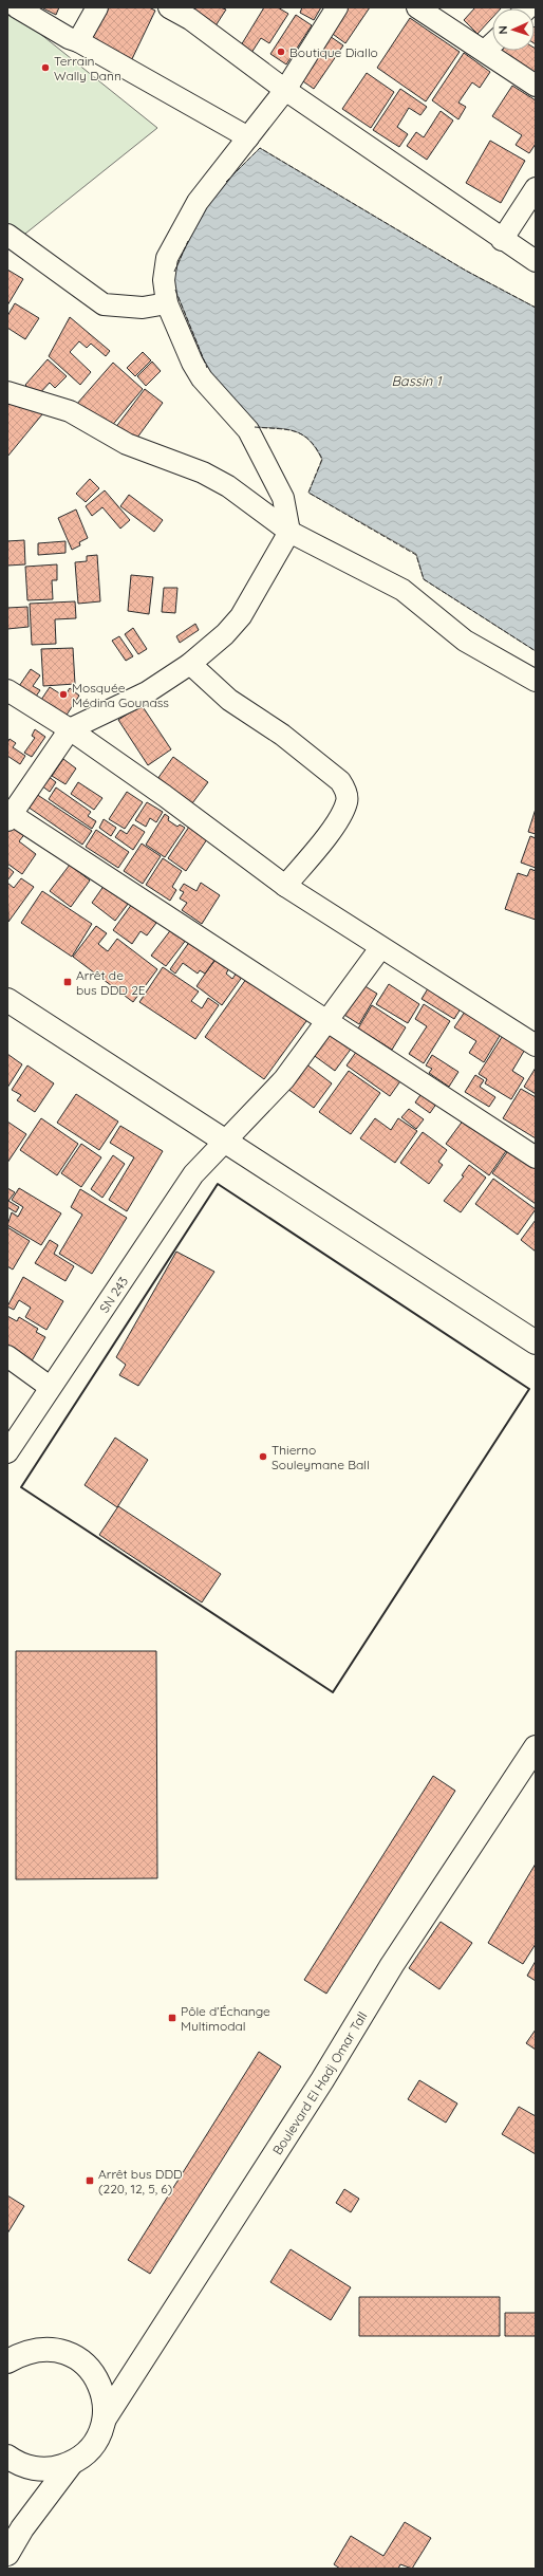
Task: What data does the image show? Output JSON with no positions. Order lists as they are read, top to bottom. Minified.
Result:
{"streets":{"main road":["Boulevard El Hadj Omar Tall"],"street":["SN 243"]},"water":["Bassin 1"],"places":{"other":["Boutique Diallo","Terrain Wally Dann","Mosquée Médina Gounass","Thierno Souleymane Ball"],"transit":["Arrêt de bus DDD 2E","Pôle d’Échange Multimodal","Arrêt bus DDD (220, 12, 5, 6)"]},"north":"left"}
